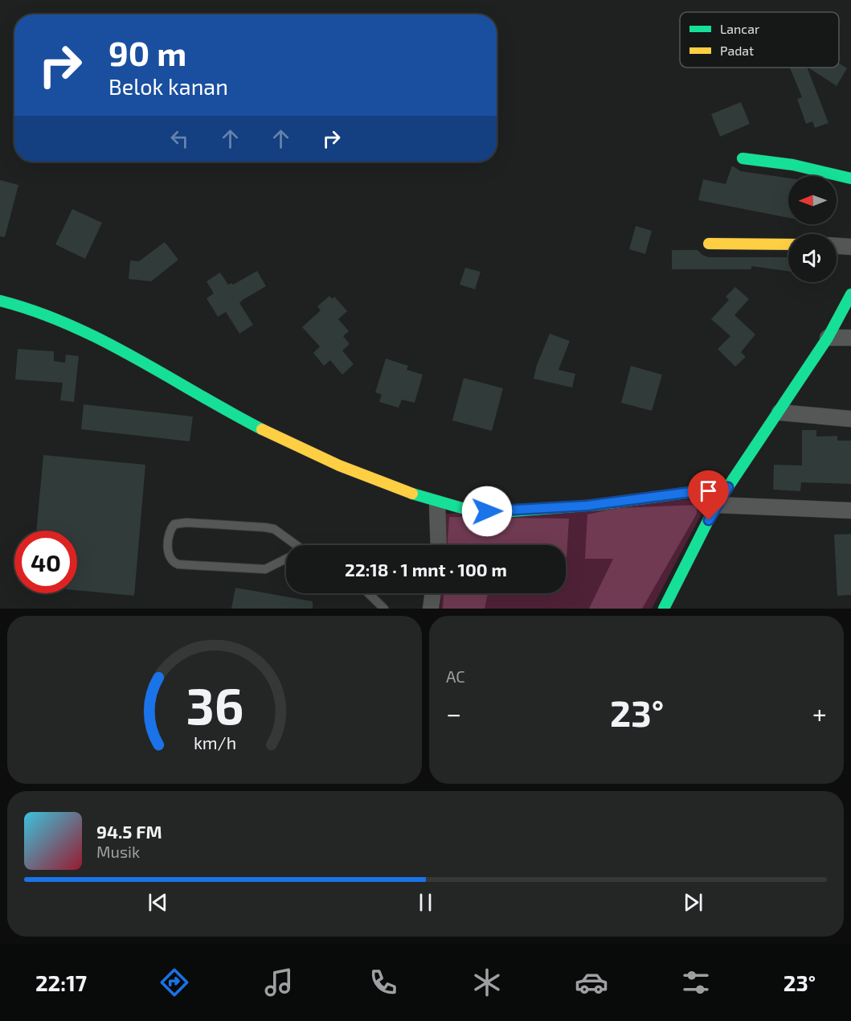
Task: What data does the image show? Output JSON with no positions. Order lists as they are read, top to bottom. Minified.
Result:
{"legend":["Lancar","Padat"],"north":"left","page":{"turn":["90 m","Belok kanan"],"limit":"40","trip":"22:18 · 1 mnt · 100 m","tile":"AC","heat":["−","23°","+"],"song":["94.5 FM","Musik"],"tabs":["22:17","23°"],"gauge":["36","km/h"]}}
